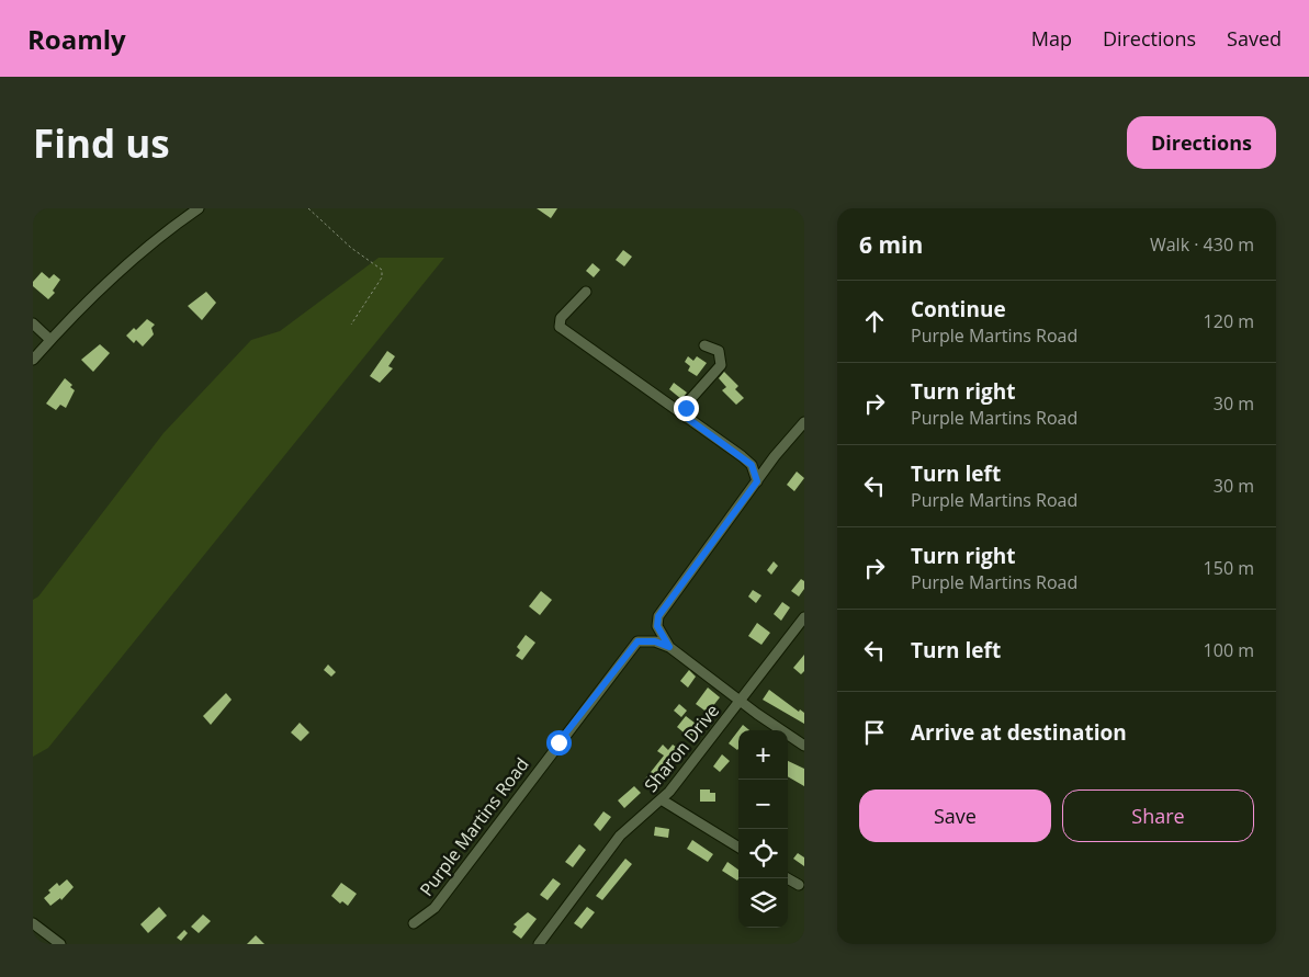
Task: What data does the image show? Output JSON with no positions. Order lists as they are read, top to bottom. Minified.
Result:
{"streets":{"street":["Sharon Drive","Purple Martins Road"]},"crossings":[["Sharon Drive","Purple Martins Road"]],"page":{"header":"Roamly","nav":["Map","Directions","Saved"],"buttons":["Directions",["Save","Share"]],"title":"Find us","heading":["6 min","Walk · 430 m"],"list":[["Continue","Purple Martins Road","120 m"],["Turn right","Purple Martins Road","30 m"],["Turn left","Purple Martins Road","30 m"],["Turn right","Purple Martins Road","150 m"],["Turn left","100 m"],"Arrive at destination"],"map_buttons":["+","−"]}}
